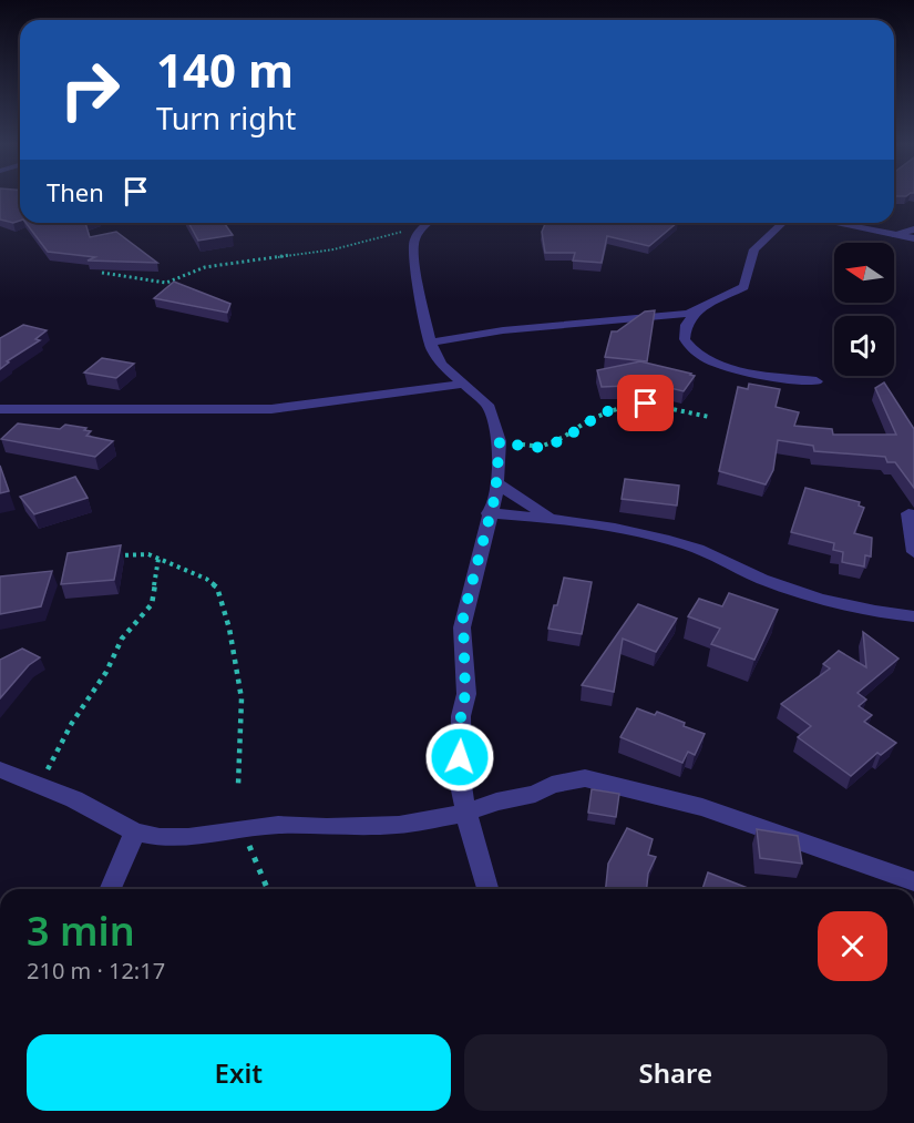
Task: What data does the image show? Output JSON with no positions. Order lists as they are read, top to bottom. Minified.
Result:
{"north":"left","page":{"turn":["140 m","Turn right"],"then":"Then","heading":["3 min","210 m · 12:17"],"buttons":["Exit","Share"]}}
